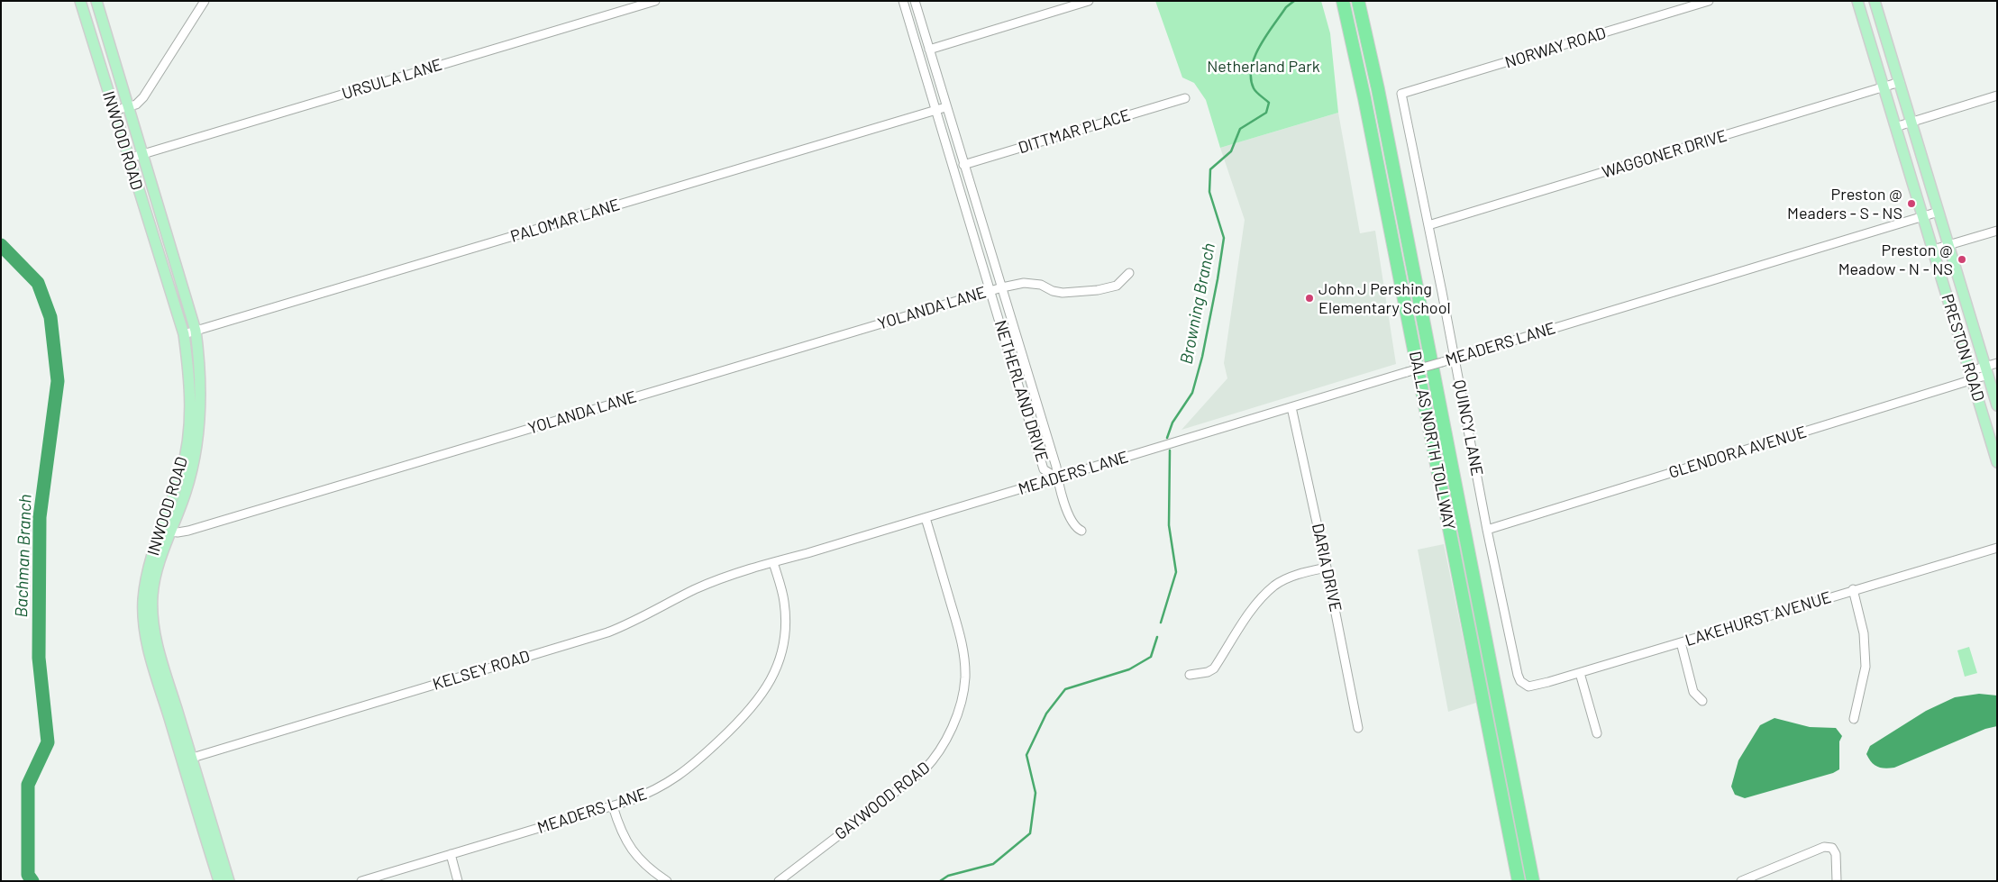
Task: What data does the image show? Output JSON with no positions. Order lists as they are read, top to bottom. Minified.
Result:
{"streets":{"highway":["DALLAS NORTH TOLLWAY"],"main road":["INWOOD ROAD","PRESTON ROAD"],"street":["NORWAY ROAD","URSULA LANE","DITTMAR PLACE","WAGGONER DRIVE","PALOMAR LANE","YOLANDA LANE","MEADERS LANE","NETHERLAND DRIVE","QUINCY LANE","GLENDORA AVENUE","DARIA DRIVE","LAKEHURST AVENUE","KELSEY ROAD","GAYWOOD ROAD"]},"crossings":[["NORWAY ROAD","QUINCY LANE"],["URSULA LANE","INWOOD ROAD"],["DITTMAR PLACE","NETHERLAND DRIVE"],["INWOOD ROAD","PALOMAR LANE"],["INWOOD ROAD","YOLANDA LANE"],["INWOOD ROAD","KELSEY ROAD"],["WAGGONER DRIVE","PRESTON ROAD"],["WAGGONER DRIVE","QUINCY LANE"],["PALOMAR LANE","NETHERLAND DRIVE"],["YOLANDA LANE","NETHERLAND DRIVE"],["MEADERS LANE","PRESTON ROAD"],["MEADERS LANE","NETHERLAND DRIVE"],["MEADERS LANE","QUINCY LANE"],["MEADERS LANE","DARIA DRIVE"],["MEADERS LANE","KELSEY ROAD"],["MEADERS LANE","GAYWOOD ROAD"],["PRESTON ROAD","GLENDORA AVENUE"],["QUINCY LANE","GLENDORA AVENUE"],["QUINCY LANE","LAKEHURST AVENUE"]],"water":["Browning Branch","Bachman Branch"],"parks":["Netherland Park"],"places":["Preston @ Meaders - S - NS","Preston @ Meadow - N - NS","John J Pershing Elementary School"]}
